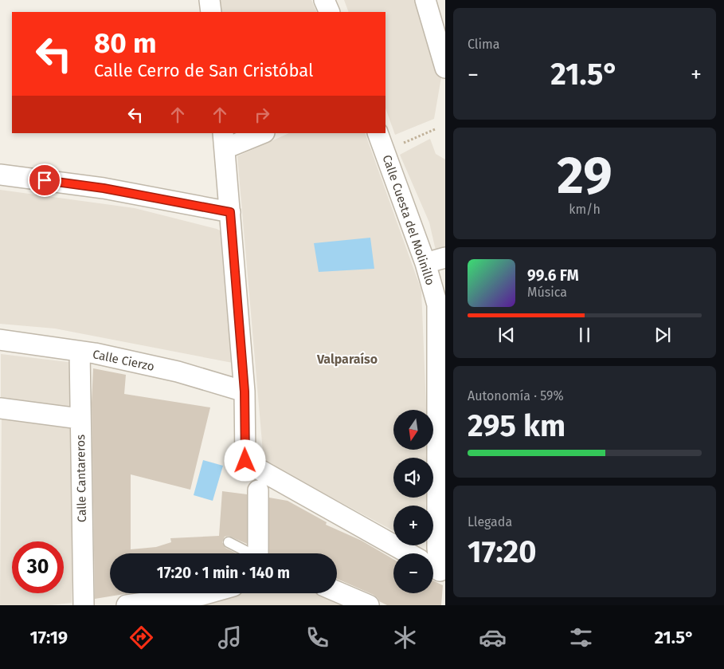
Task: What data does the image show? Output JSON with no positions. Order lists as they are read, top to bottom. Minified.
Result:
{"streets":{"street":["Calle Cuesta del Molinillo","Calle Cierzo","Calle Cantareros"]},"crossings":[["Calle Cierzo","Calle Cantareros"]],"districts":["Valparaíso"],"north":"bottom","page":{"tile":["Clima",["29","km/h"],["Autonomía · 59%","295 km"],["Llegada","17:20"]],"turn":["80 m","Calle Cerro de San Cristóbal"],"heat":["−","21.5°","+"],"song":["99.6 FM","Música"],"map_buttons":["+","−"],"limit":"30","trip":"17:20 · 1 min · 140 m","tabs":["17:19","21.5°"]}}
